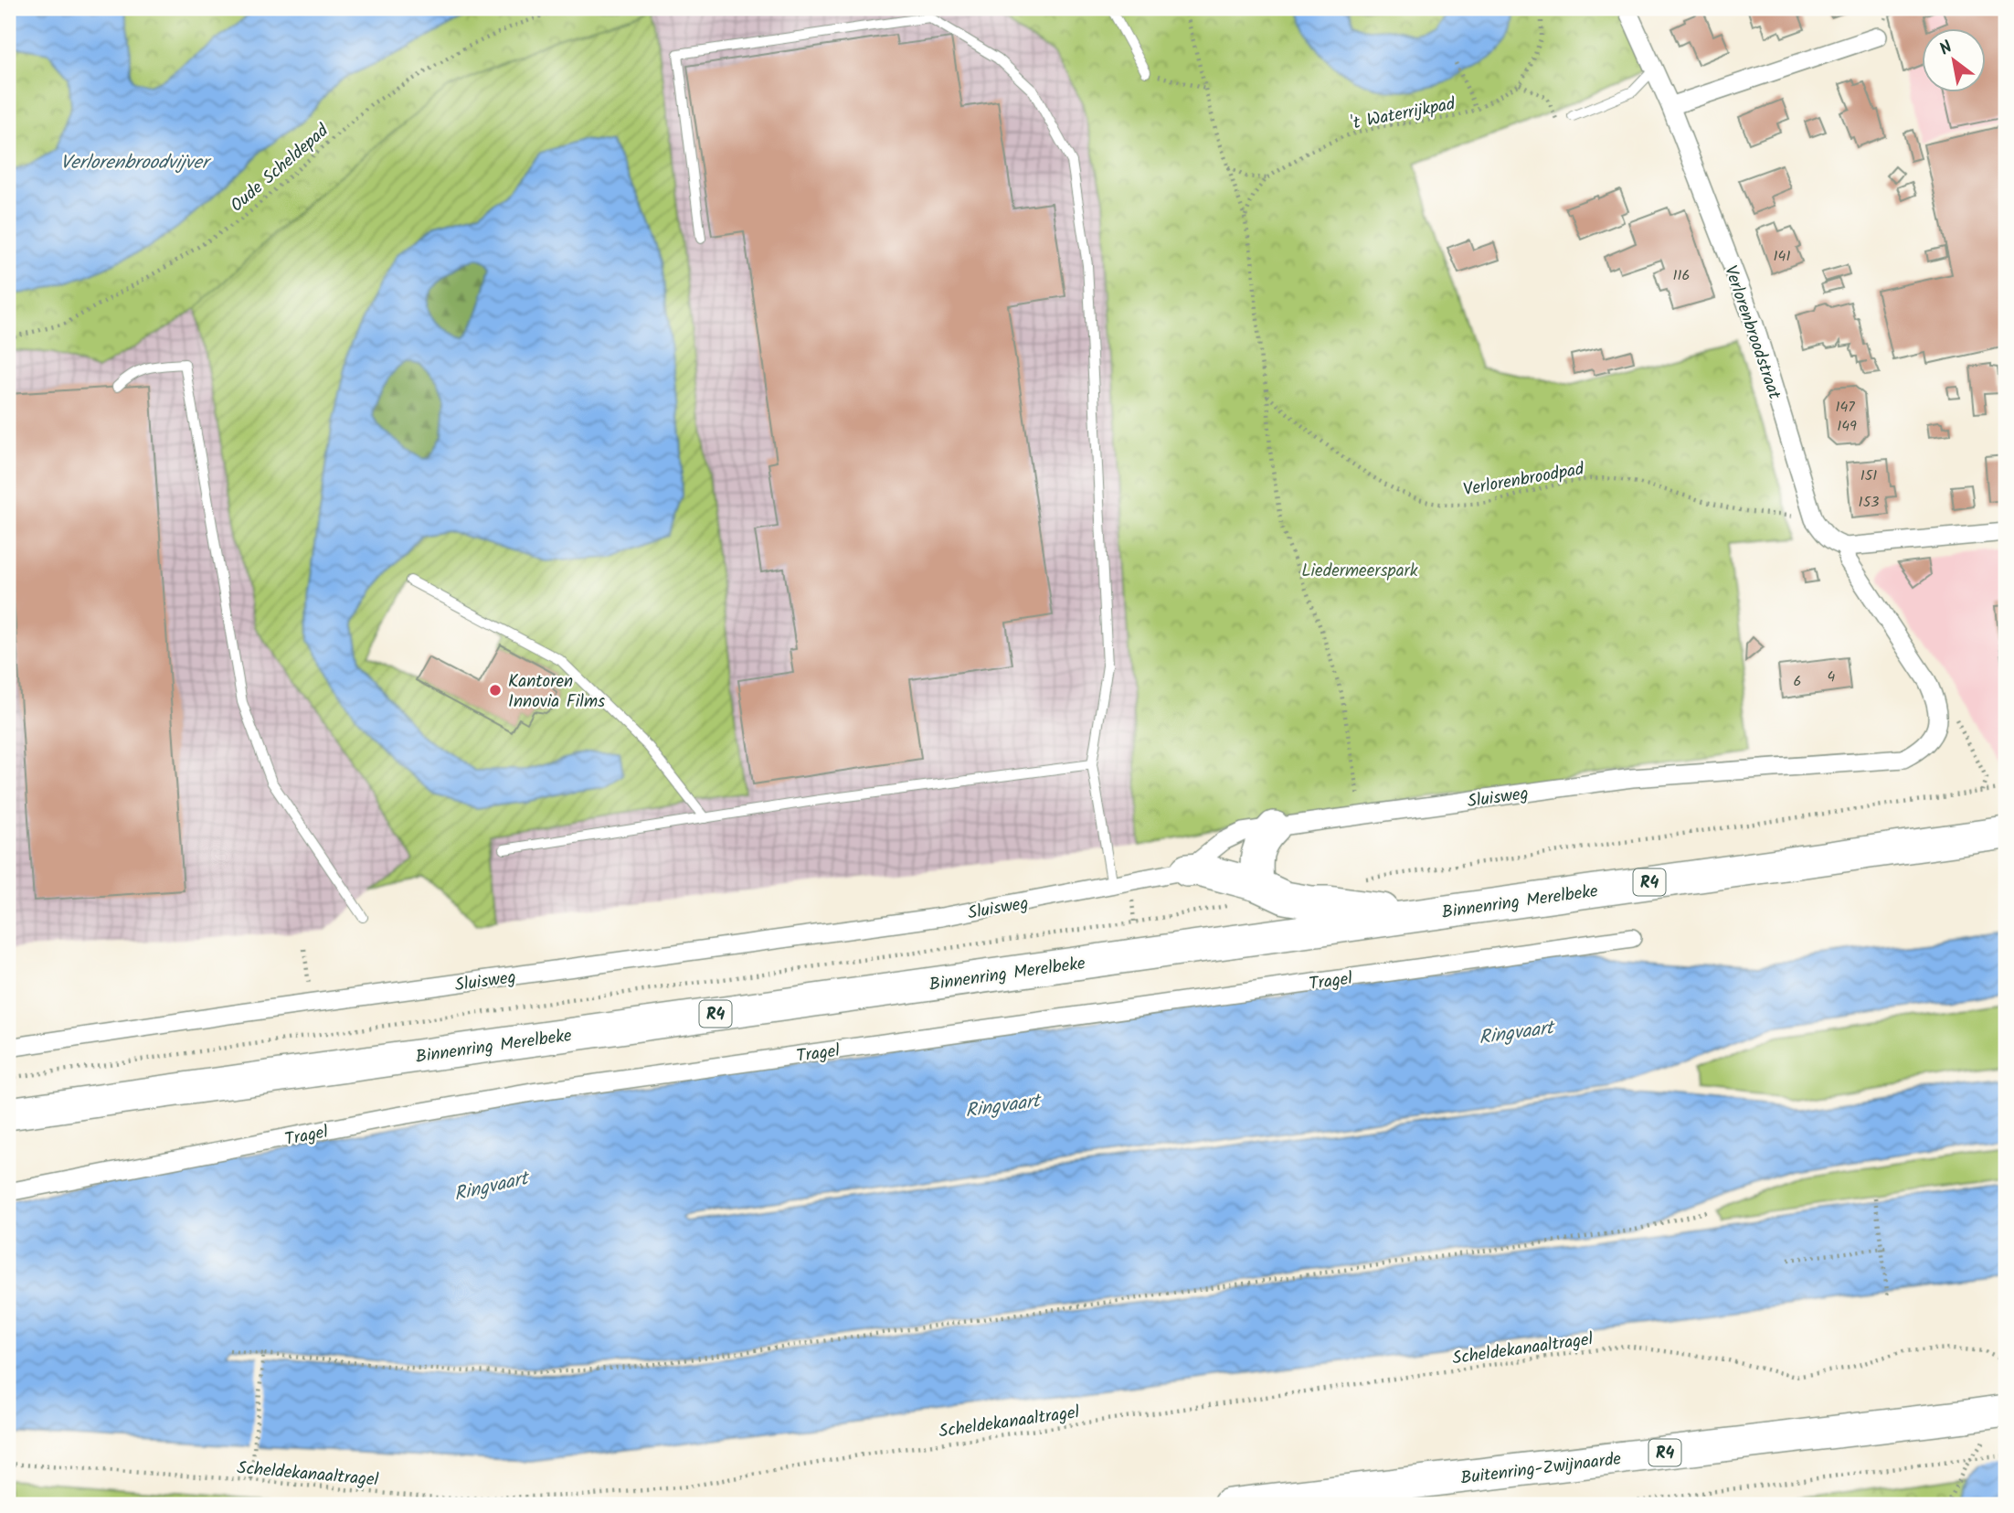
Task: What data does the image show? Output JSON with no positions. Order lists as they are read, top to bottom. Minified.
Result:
{"streets":{"highway":["R4","Binnenring Merelbeke","Buitenring-Zwijnaarde"],"street":["Verlorenbroodstraat","Sluisweg","Tragel"],"path":["'t Waterrijkpad","Oude Scheldepad","Verlorenbroodpad","Scheldekanaaltragel"]},"crossings":[["Verlorenbroodstraat","Verlorenbroodpad"],["Verlorenbroodstraat","Sluisweg"],["Sluisweg","R4"],["R4","Binnenring Merelbeke"],["R4","Buitenring-Zwijnaarde"]],"water":["Verlorenbroodvijver","Ringvaart"],"parks":["Liedermeerspark"],"places":["Kantoren Innovia Films"],"house_numbers":["141","116","147","149","151","153","4","6"],"north":"top left"}
